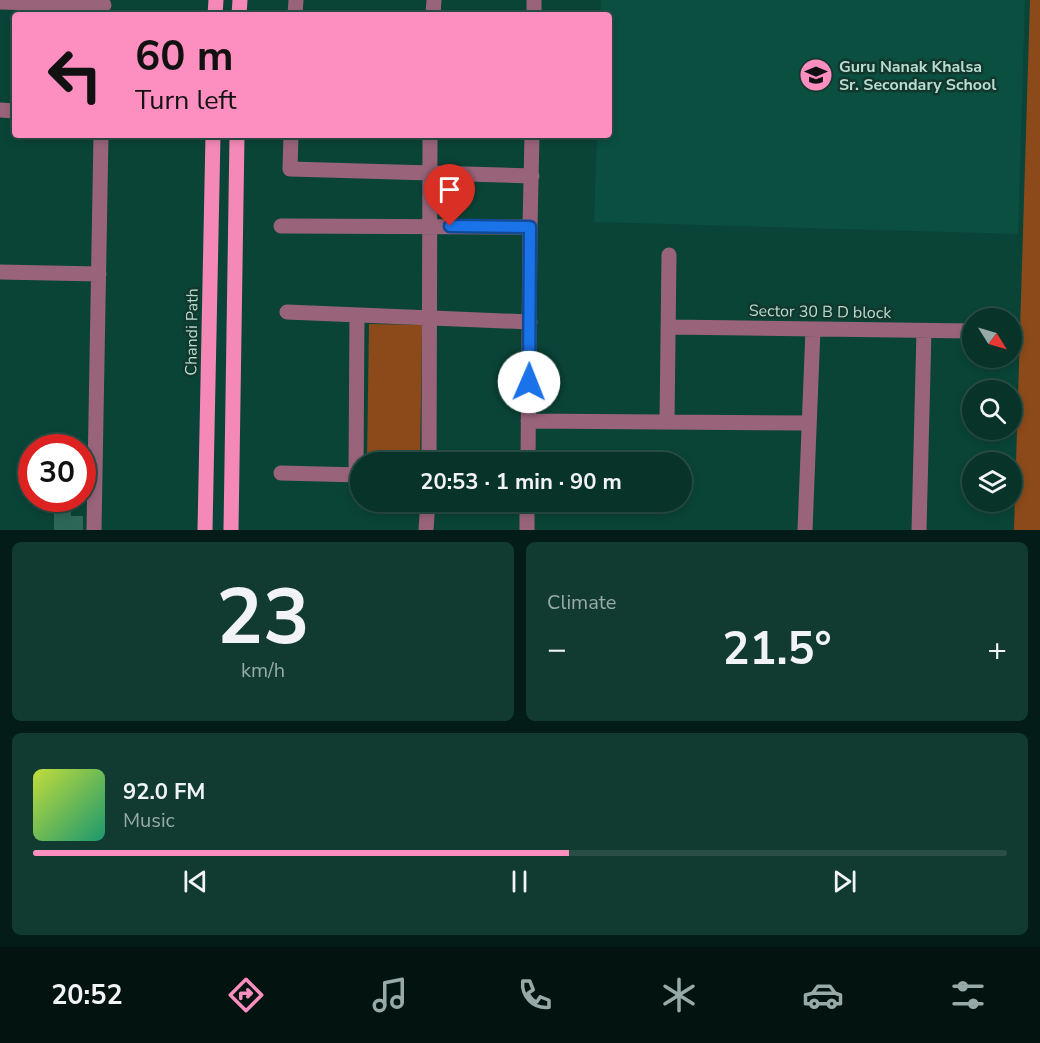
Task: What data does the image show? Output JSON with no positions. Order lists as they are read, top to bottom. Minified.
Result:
{"streets":{"main road":["Chandi Path"],"street":["Sector 30 B D block"]},"places":{"school or university":["Guru Nanak Khalsa Sr. Secondary School"]},"north":"bottom right","page":{"turn":["60 m","Turn left"],"limit":"30","trip":"20:53 · 1 min · 90 m","tile":[["23","km/h"],"Climate"],"heat":["−","21.5°","+"],"song":["92.0 FM","Music"],"tabs":"20:52"}}
